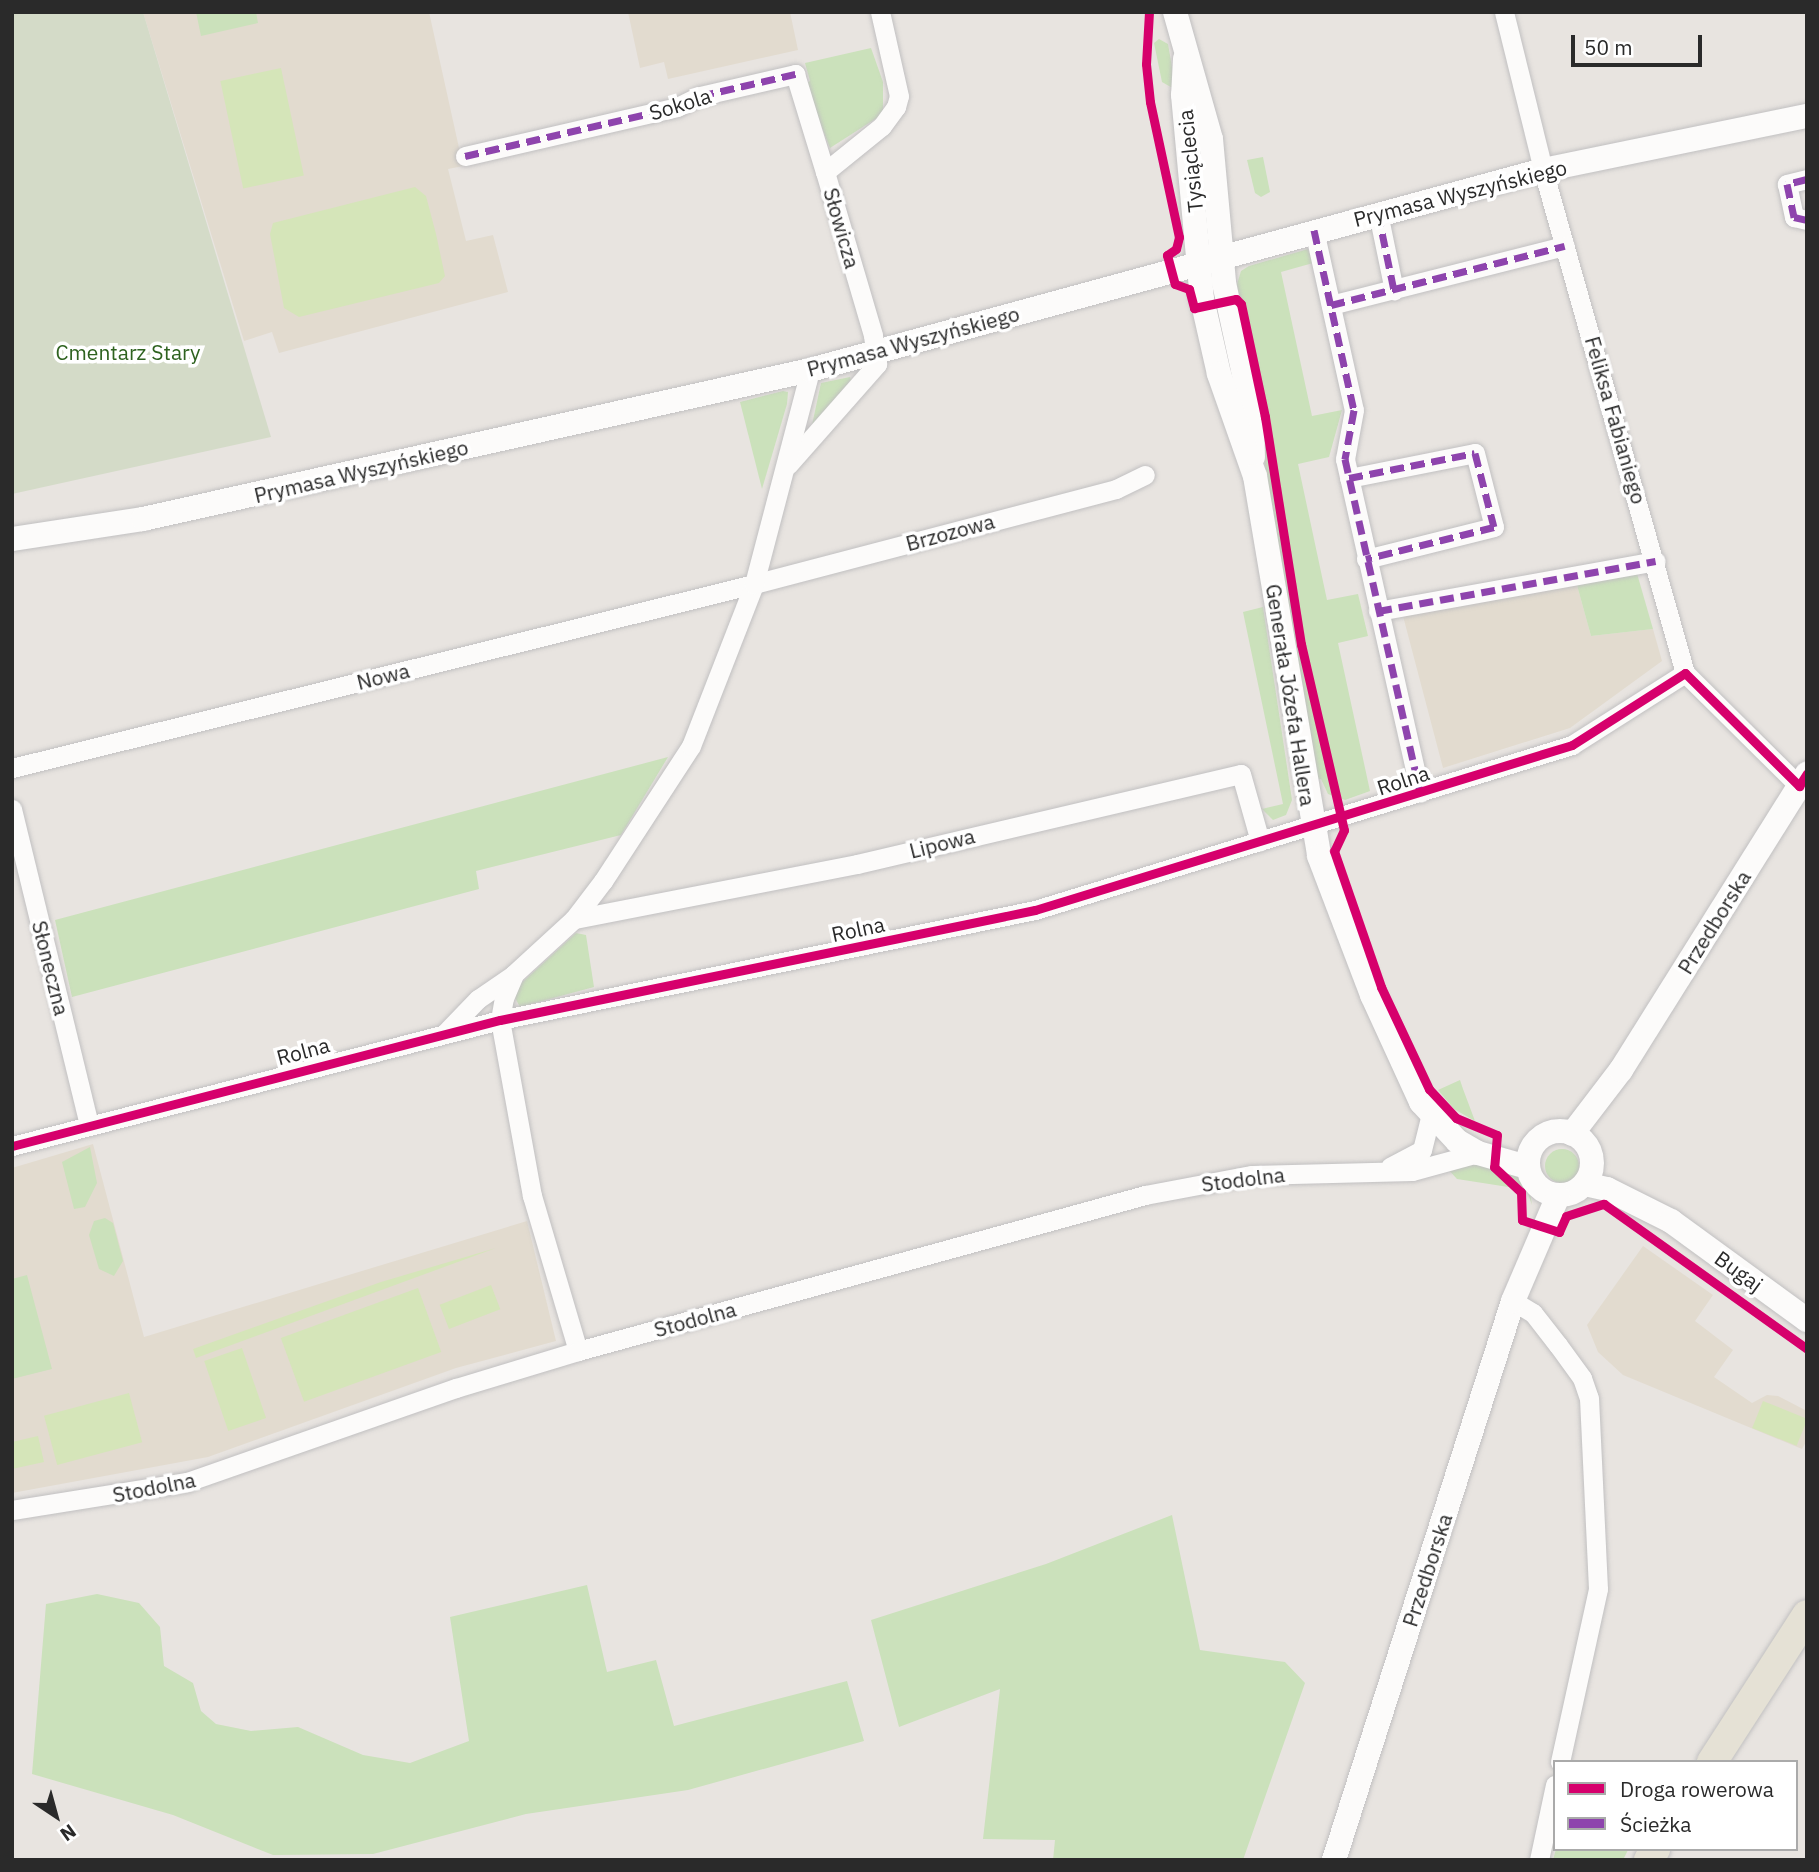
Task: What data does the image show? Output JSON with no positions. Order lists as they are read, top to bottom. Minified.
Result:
{"streets":{"street":["Sokola","Tysiąclecia","Prymasa Wyszyńskiego","Słowicza","Feliksa Fabianiego","Brzozowa","Nowa","Generała Józefa Hallera","Rolna","Lipowa","Przedborska","Słoneczna","Stodolna","Bugaj"]},"crossings":[["Sokola","Słowicza"],["Tysiąclecia","Prymasa Wyszyńskiego"],["Tysiąclecia","Generała Józefa Hallera"],["Prymasa Wyszyńskiego","Słowicza"],["Prymasa Wyszyńskiego","Feliksa Fabianiego"],["Prymasa Wyszyńskiego","Generała Józefa Hallera"],["Feliksa Fabianiego","Rolna"],["Brzozowa","Nowa"],["Generała Józefa Hallera","Rolna"],["Generała Józefa Hallera","Stodolna"],["Rolna","Lipowa"],["Rolna","Słoneczna"],["Przedborska","Bugaj"]],"parks":["Cmentarz Stary"],"legend":["Droga rowerowa","Ścieżka"],"scale_bar":"50 m","north":"bottom right"}
